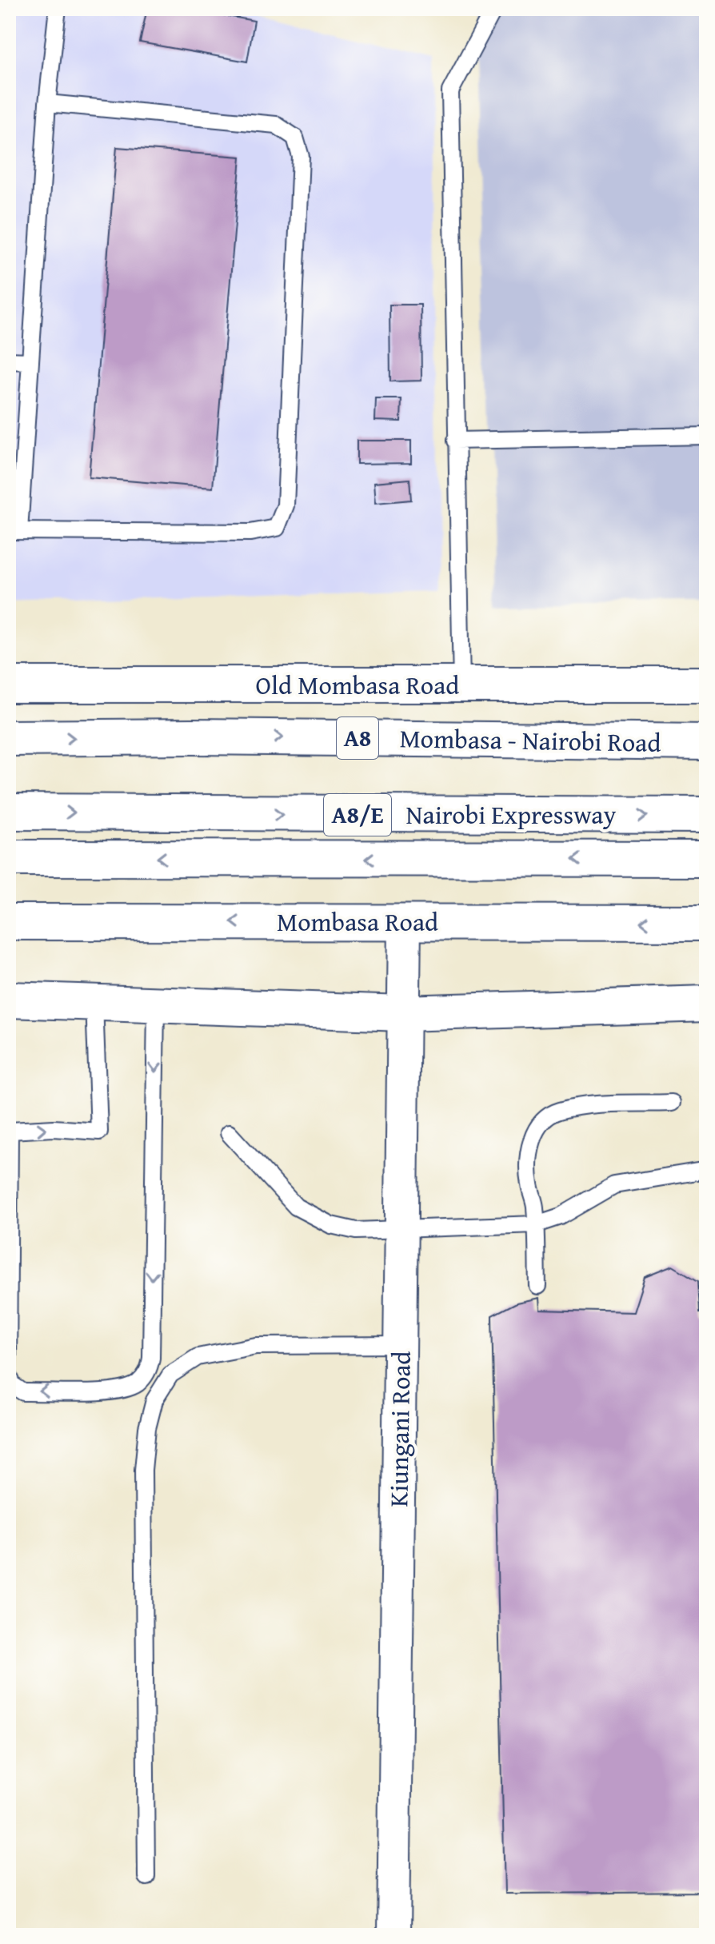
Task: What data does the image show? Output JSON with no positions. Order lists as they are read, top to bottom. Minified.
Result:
{"streets":{"main road":["Old Mombasa Road","A8","Mombasa - Nairobi Road","A8/E","Nairobi Expressway","Mombasa Road"],"street":["Kiungani Road"]},"crossings":[["Mombasa Road","Kiungani Road"]]}
